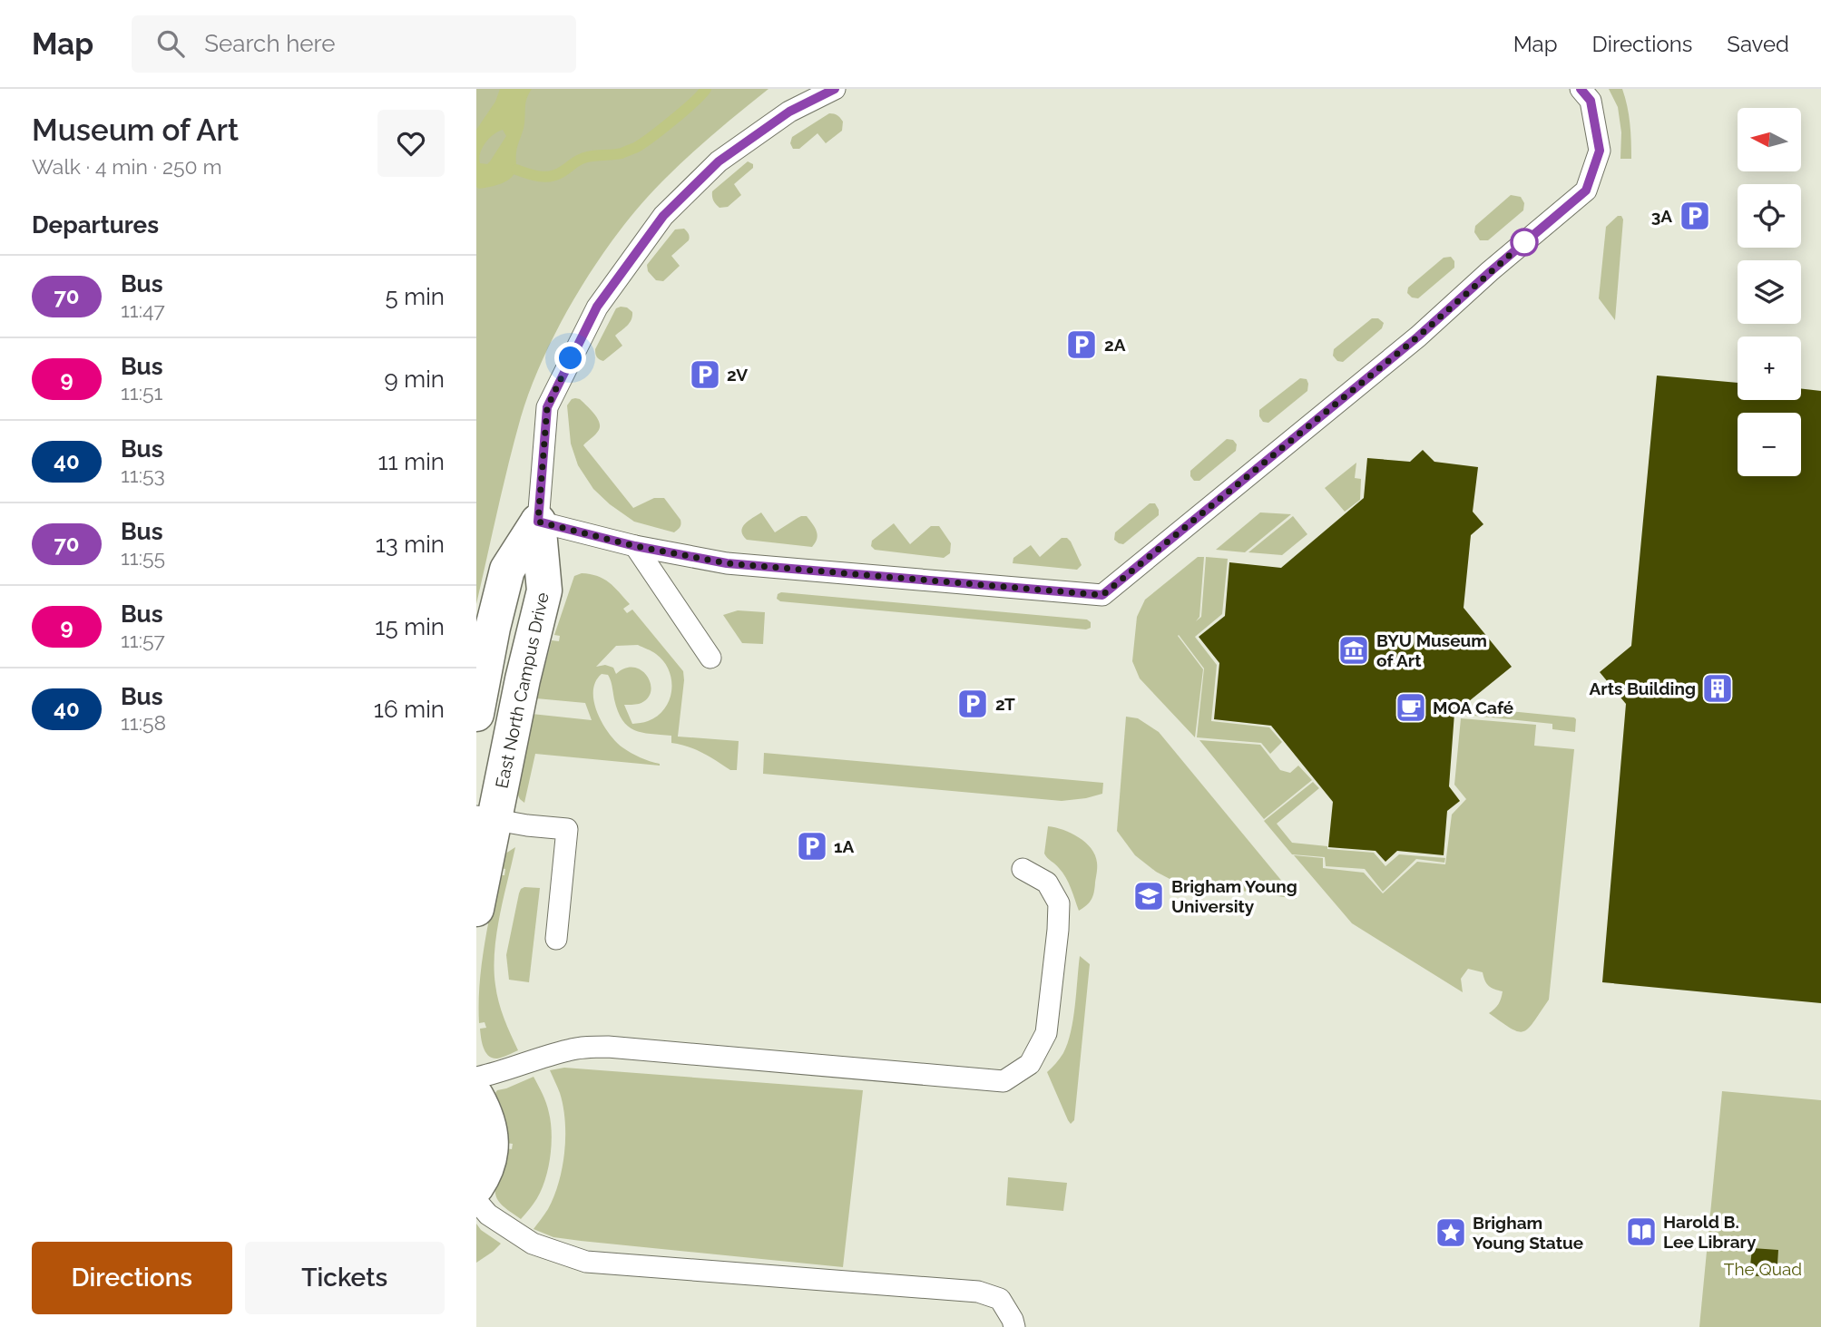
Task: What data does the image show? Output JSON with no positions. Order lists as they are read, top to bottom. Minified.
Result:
{"streets":{"street":["East North Campus Drive"]},"parks":["The Quad"],"places":{"parking":["3A","2A","2V","2T","1A"],"museum":["BYU Museum of Art"],"building":["Arts Building"],"cafe":["MOA Café"],"school or university":["Brigham Young University"],"library":["Harold B. Lee Library"],"place":["Brigham Young Statue"]},"lines":["bus line 70"],"north":"left","page":{"header":"Map","search":"Search here","nav":["Map","Directions","Saved"],"heading":[["Museum of Art","Walk · 4 min · 250 m"],"Departures"],"map_buttons":["+","−"],"list":[{"mark":"70","name":"Bus","note":"11:47","value":"5 min"},{"mark":"9","name":"Bus","note":"11:51","value":"9 min"},{"mark":"40","name":"Bus","note":"11:53","value":"11 min"},{"mark":"70","name":"Bus","note":"11:55","value":"13 min"},{"mark":"9","name":"Bus","note":"11:57","value":"15 min"},{"mark":"40","name":"Bus","note":"11:58","value":"16 min"}],"buttons":["Directions","Tickets"]}}
